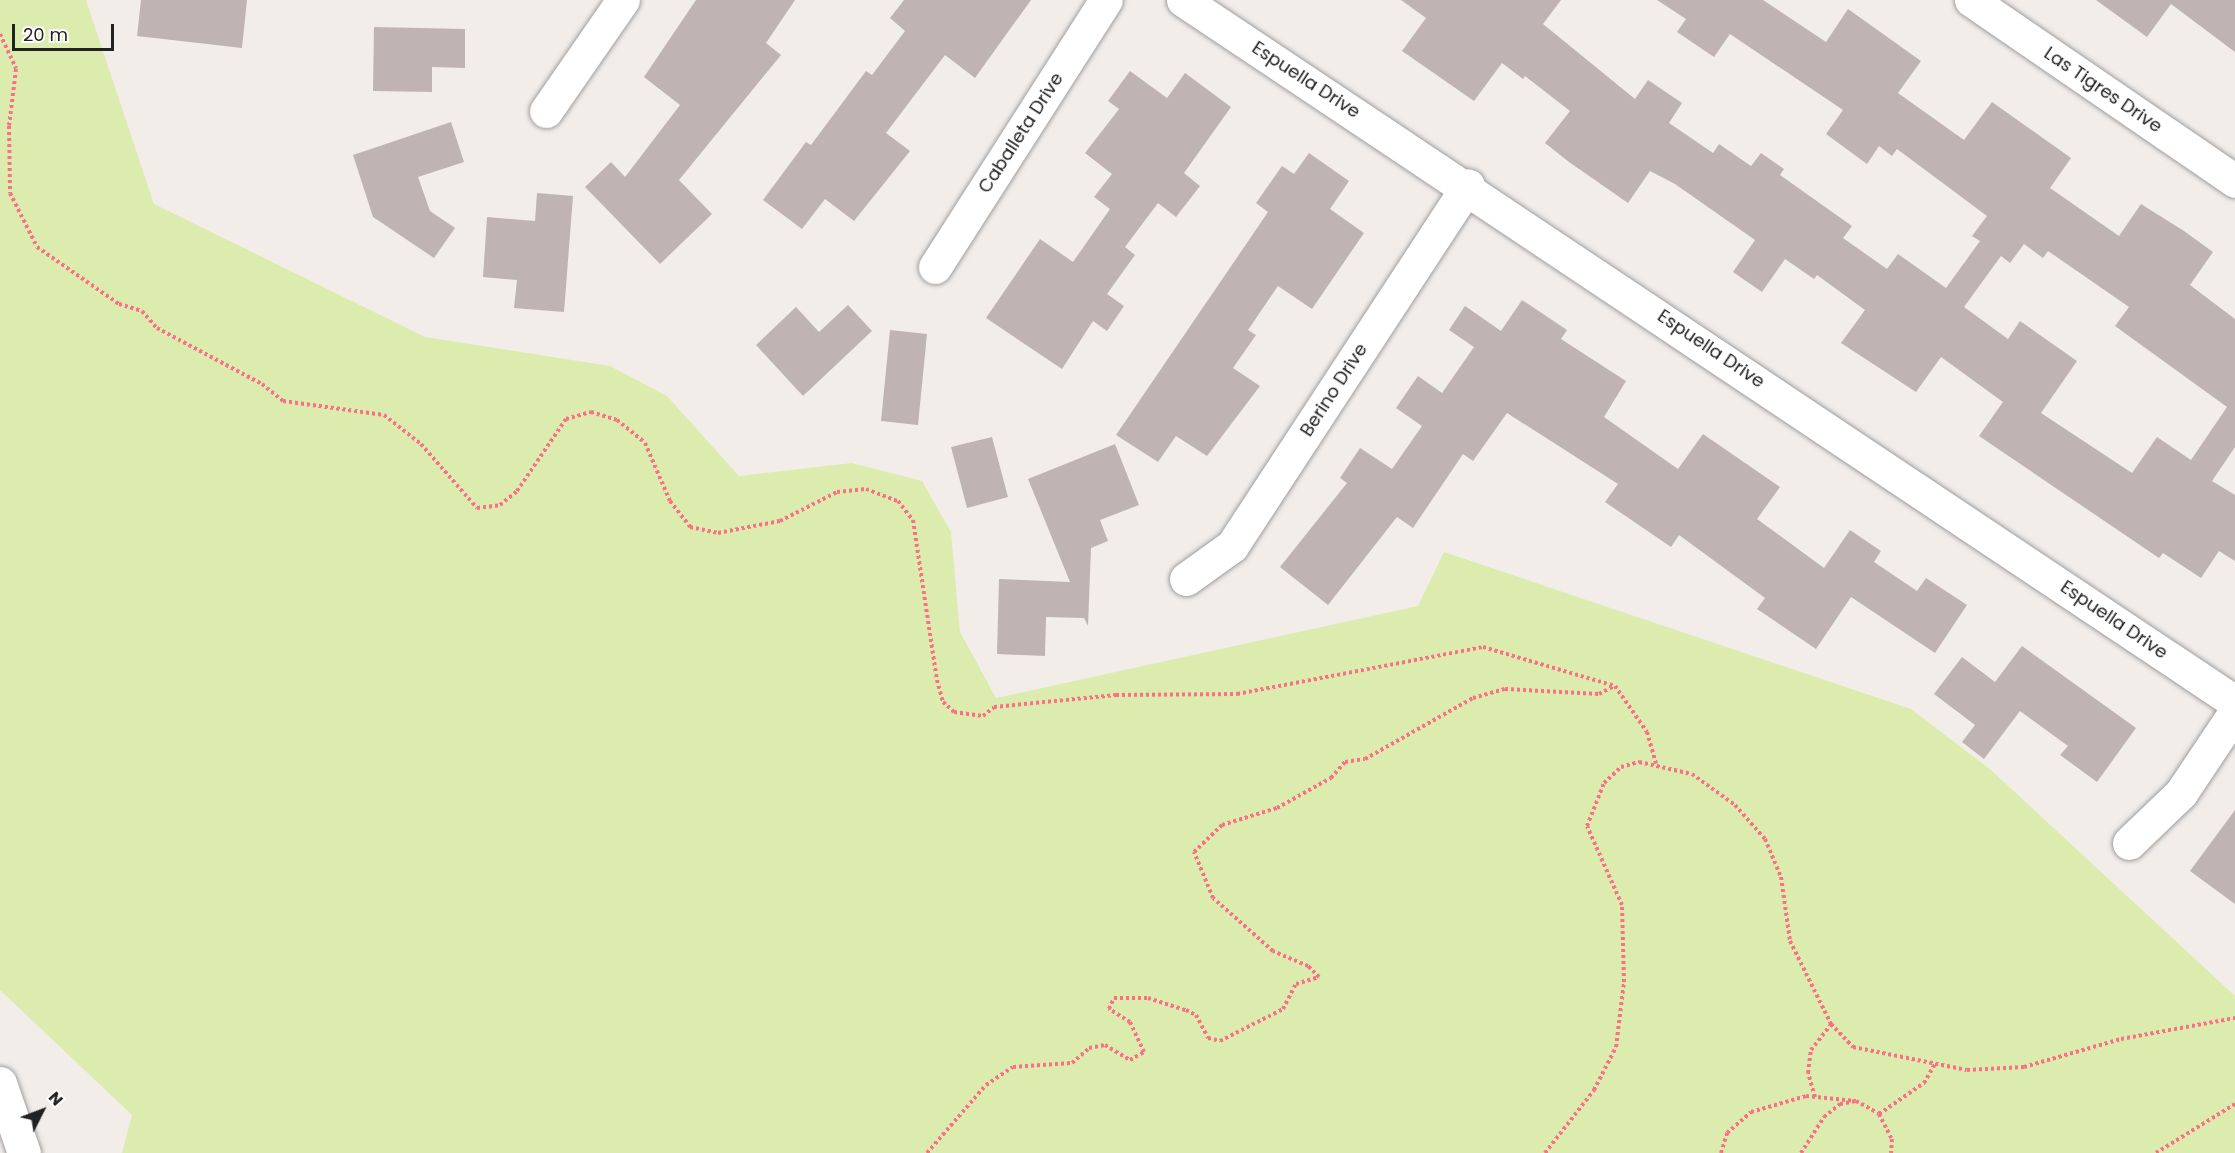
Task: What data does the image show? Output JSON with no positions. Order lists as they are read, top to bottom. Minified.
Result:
{"streets":{"street":["Espuella Drive","Las Tigres Drive","Caballeta Drive","Berino Drive"]},"crossings":[["Espuella Drive","Berino Drive"]],"scale_bar":"20 m","north":"top right"}
